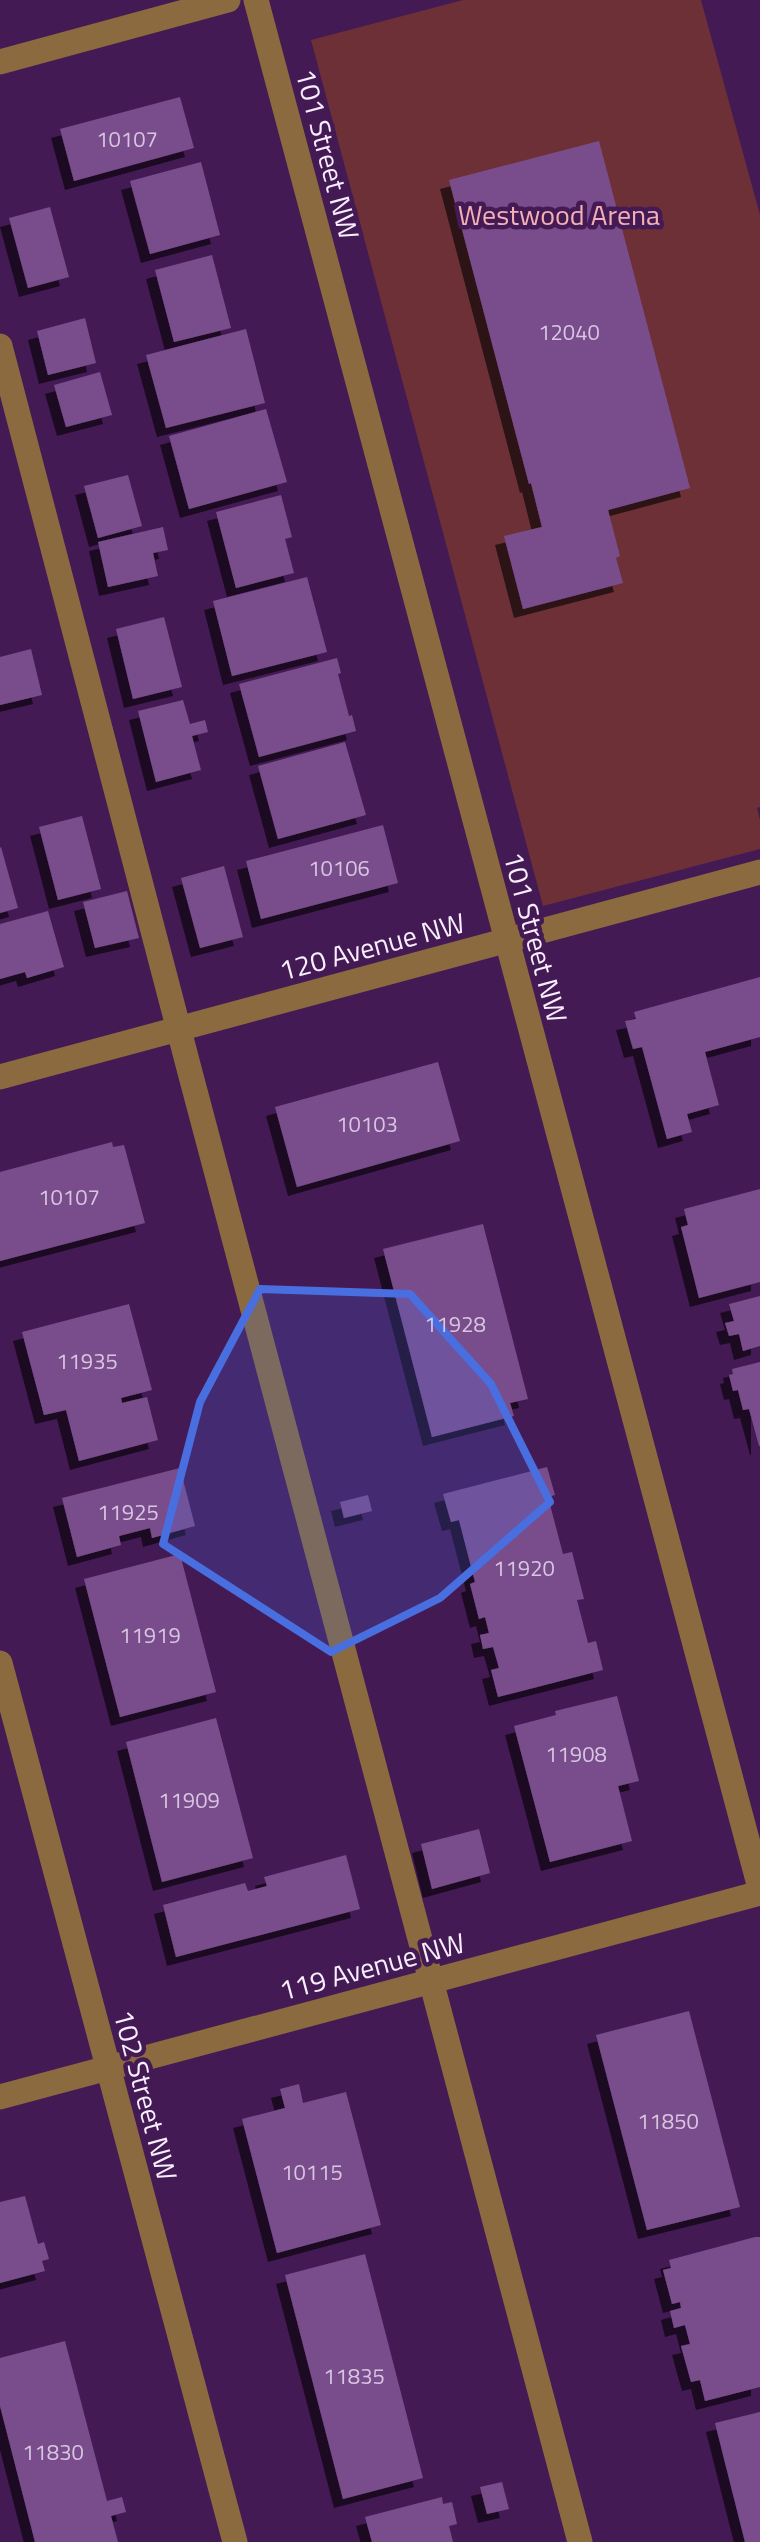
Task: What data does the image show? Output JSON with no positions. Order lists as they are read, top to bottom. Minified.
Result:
{"streets":{"street":["101 Street NW","120 Avenue NW","119 Avenue NW","102 Street NW"]},"crossings":[["101 Street NW","120 Avenue NW"],["101 Street NW","119 Avenue NW"],["119 Avenue NW","102 Street NW"]],"parks":["Westwood Arena"],"house_numbers":["10107","12040","10106","10103","10107","11928","11935","11925","11920","11919","11908","11909","11850","10115","11835","11830"]}
